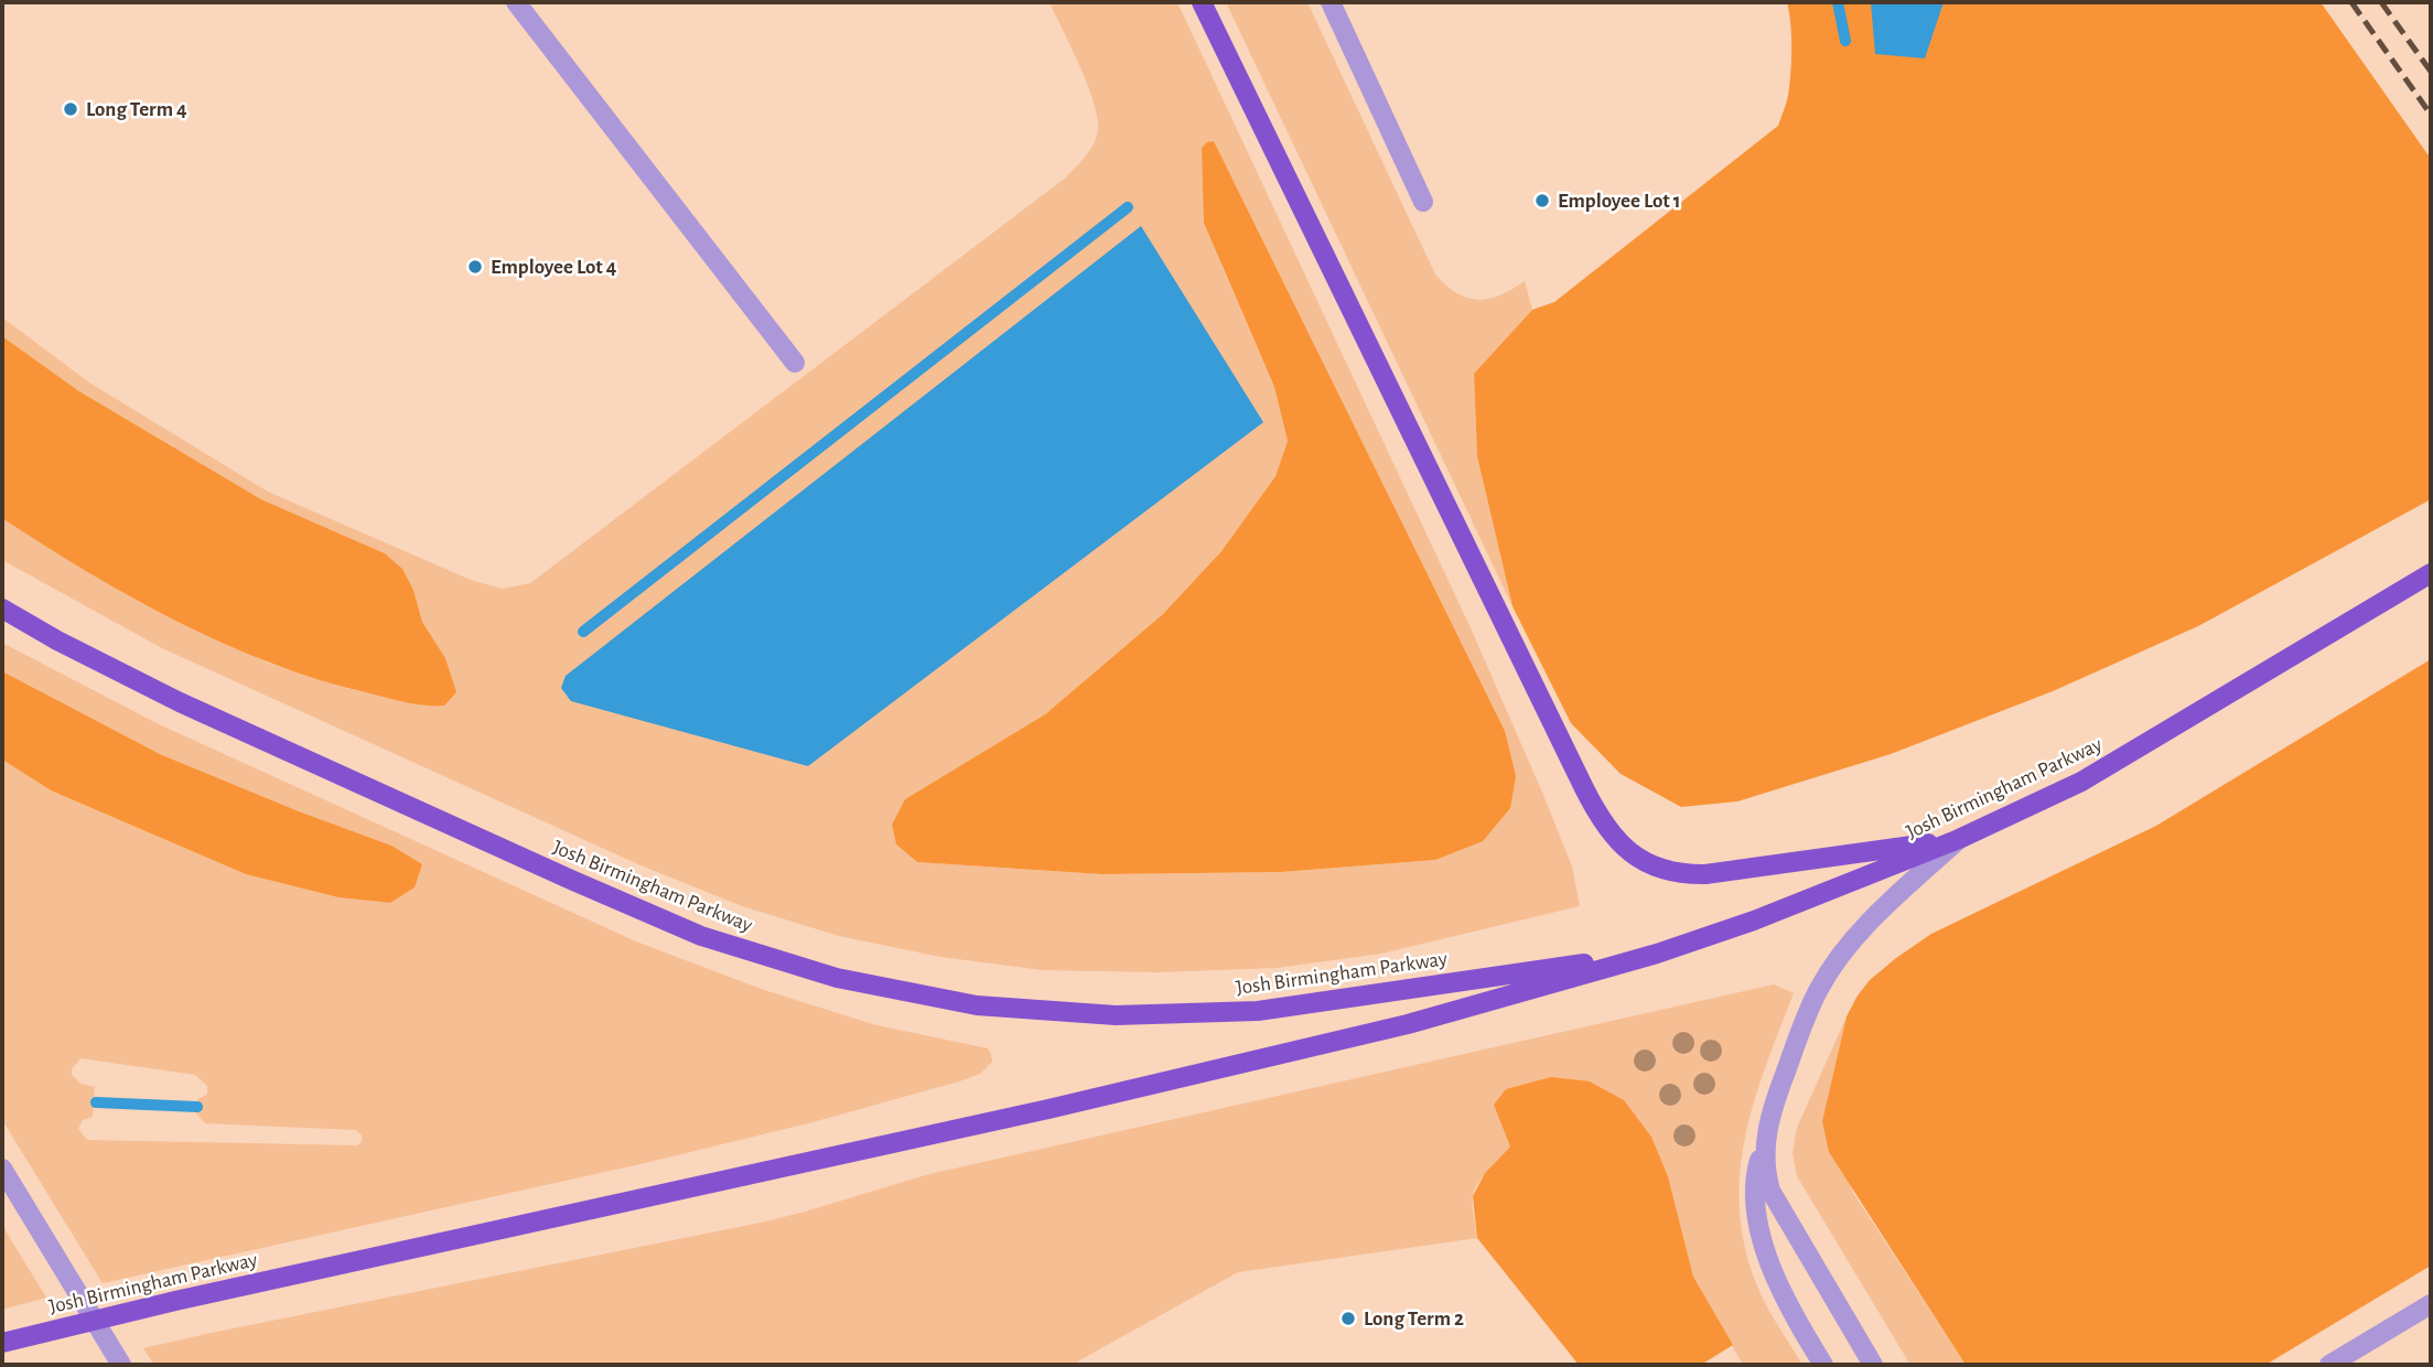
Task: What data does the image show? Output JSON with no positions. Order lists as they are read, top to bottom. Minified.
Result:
{"streets":{"main road":["Josh Birmingham Parkway"]},"places":["Long Term 4","Employee Lot 1","Employee Lot 4","Long Term 2"]}
